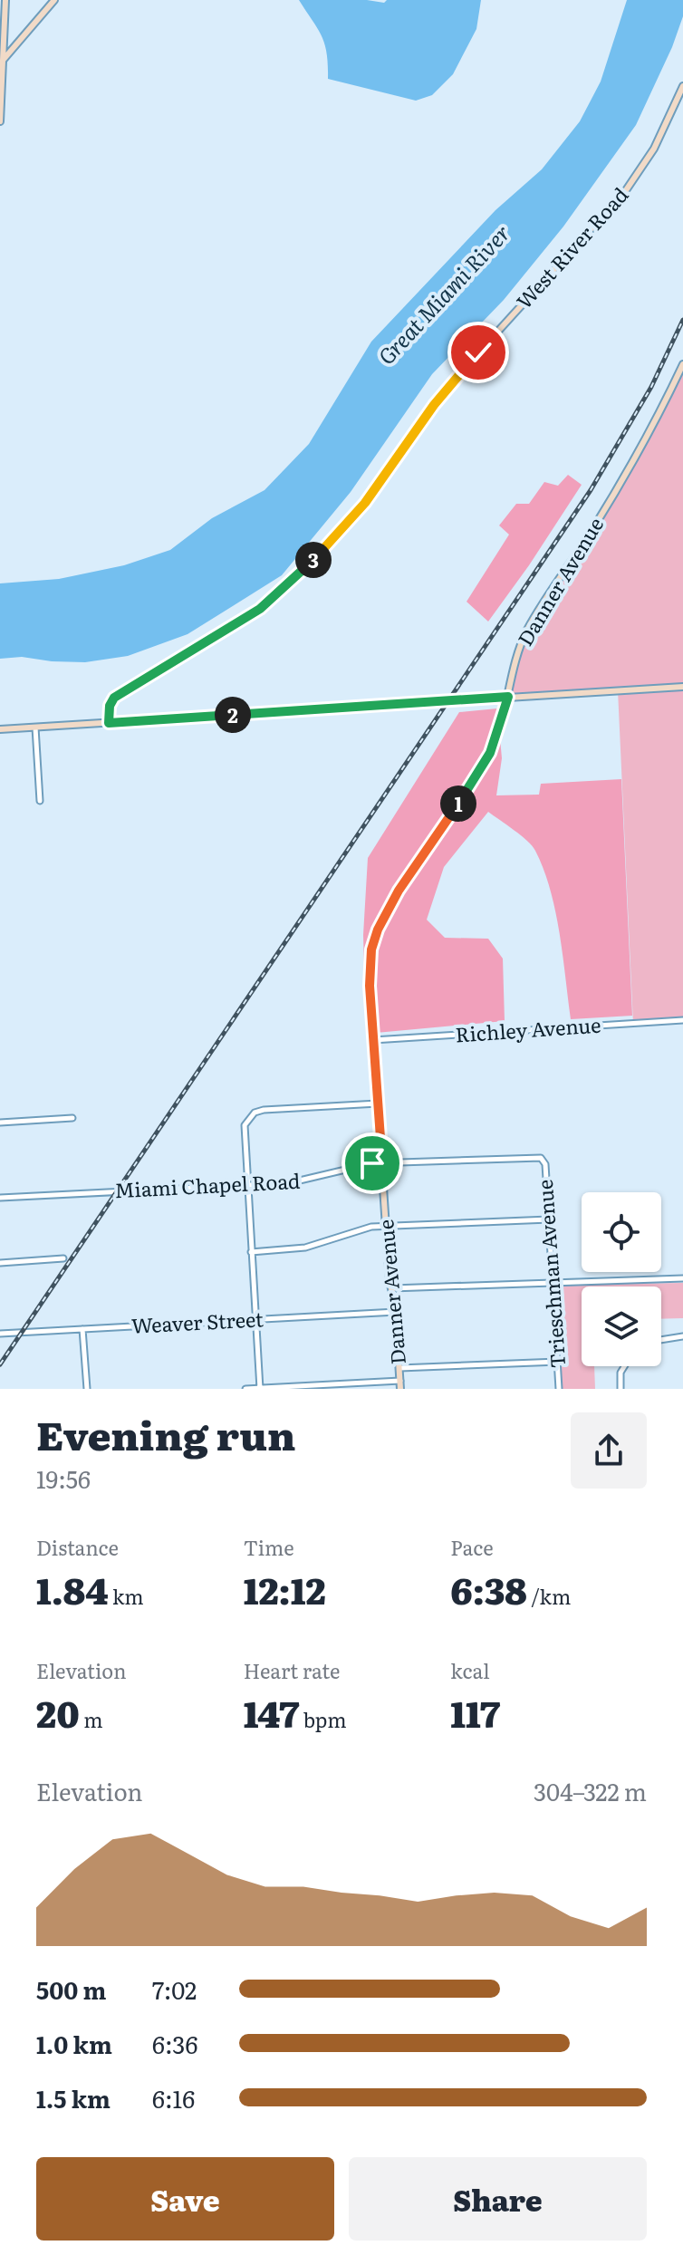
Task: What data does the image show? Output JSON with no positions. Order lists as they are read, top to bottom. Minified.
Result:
{"streets":{"street":["West River Road","Danner Avenue","Richley Avenue","Miami Chapel Road","Trieschman Avenue","Weaver Street"]},"crossings":[["Danner Avenue","Richley Avenue"],["Danner Avenue","Miami Chapel Road"],["Danner Avenue","Weaver Street"],["Miami Chapel Road","Trieschman Avenue"]],"water":["Great Miami River"],"page":{"pins":["3","2","1"],"heading":["Evening run","19:56"],"stats":[["Distance","1.84 km"],["Time","12:12"],["Pace","6:38 /km"],["Elevation","20 m"],["Heart rate","147 bpm"],["kcal","117"]],"chart":["Elevation","304–322 m"],"list":[{"name":"500 m","note":"7:02"},{"name":"1.0 km","note":"6:36"},{"name":"1.5 km","note":"6:16"}],"buttons":["Save","Share"]}}
